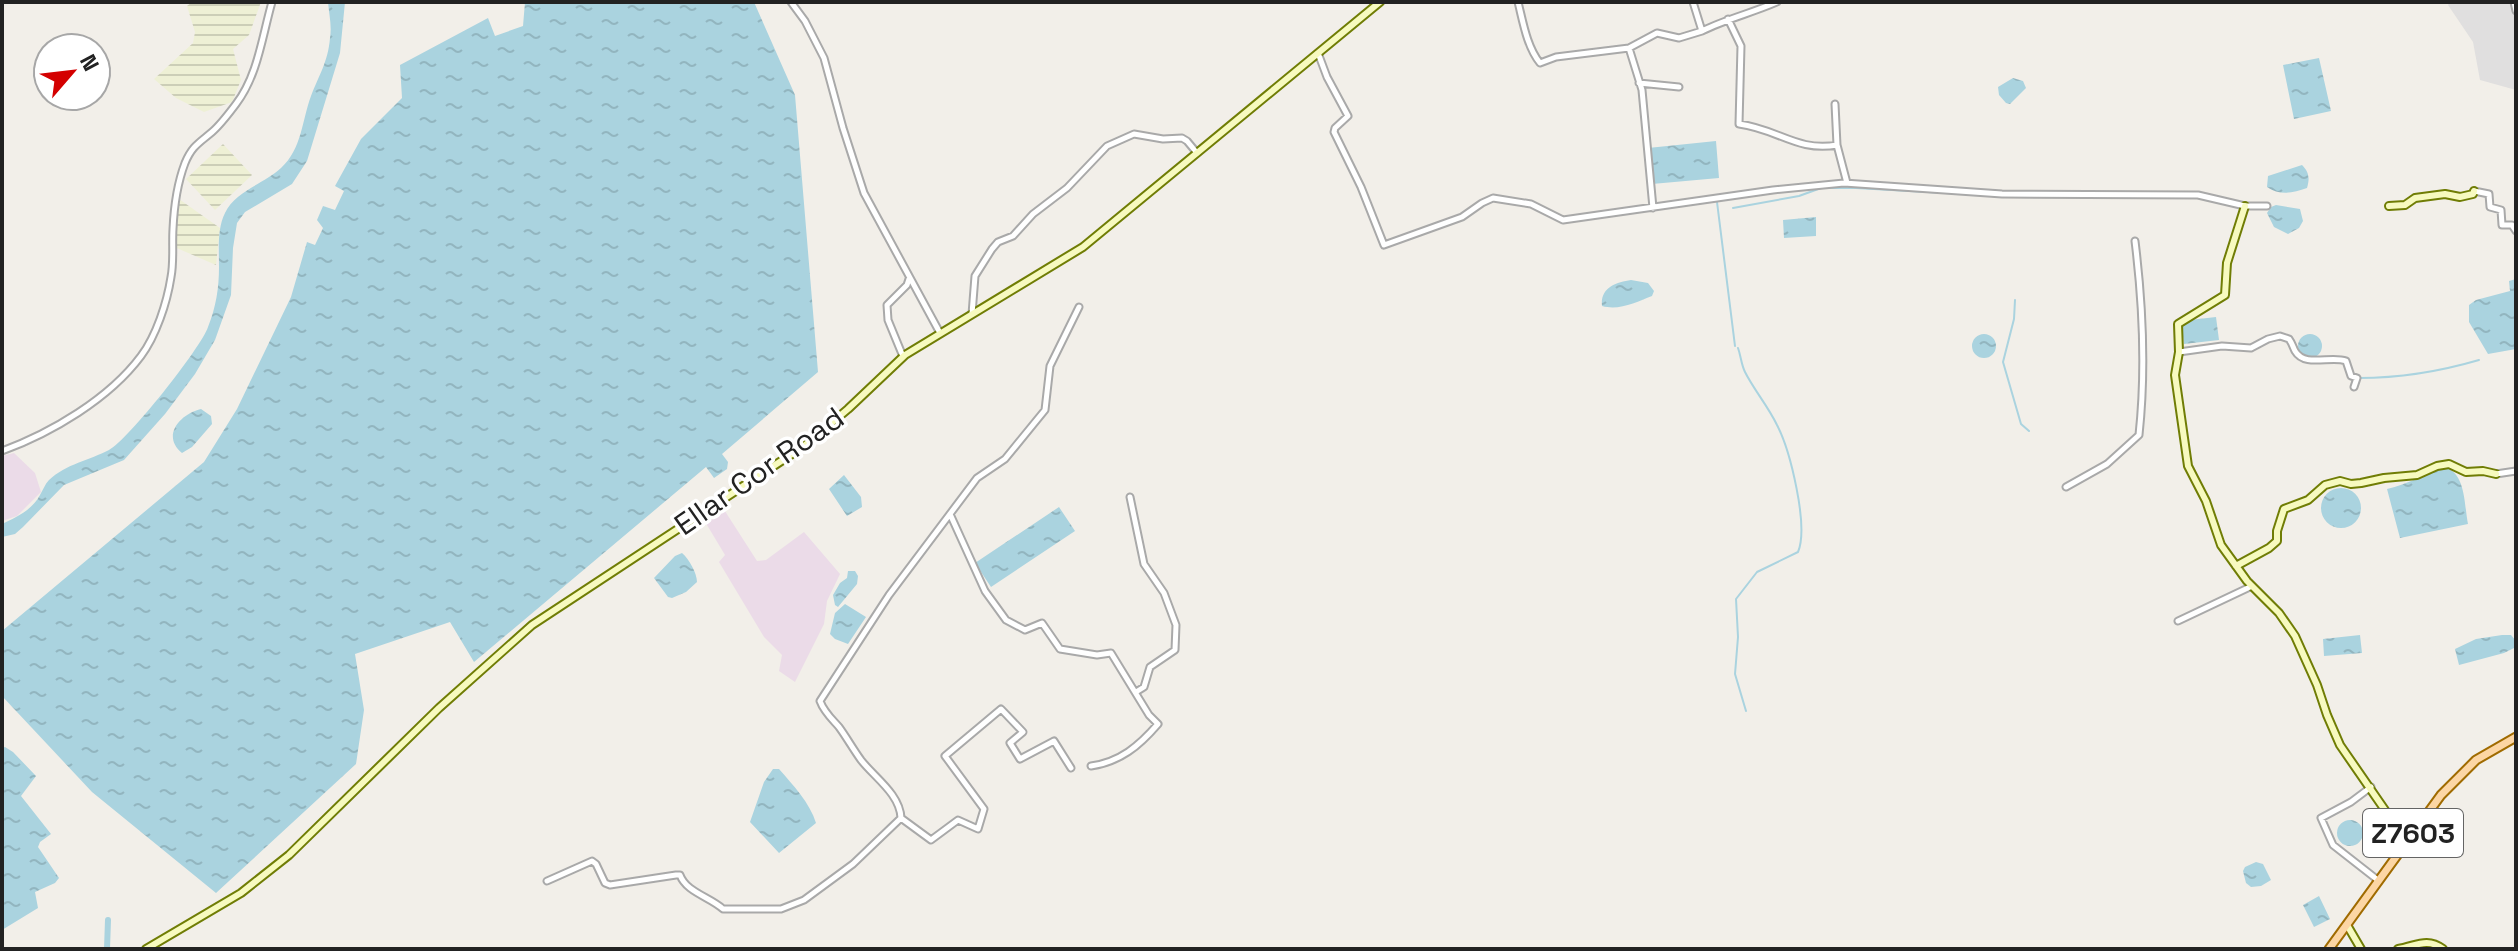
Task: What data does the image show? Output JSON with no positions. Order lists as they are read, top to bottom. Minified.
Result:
{"streets":{"main road":["Ellar Cor Road","Z7603"]},"north":"top right"}
